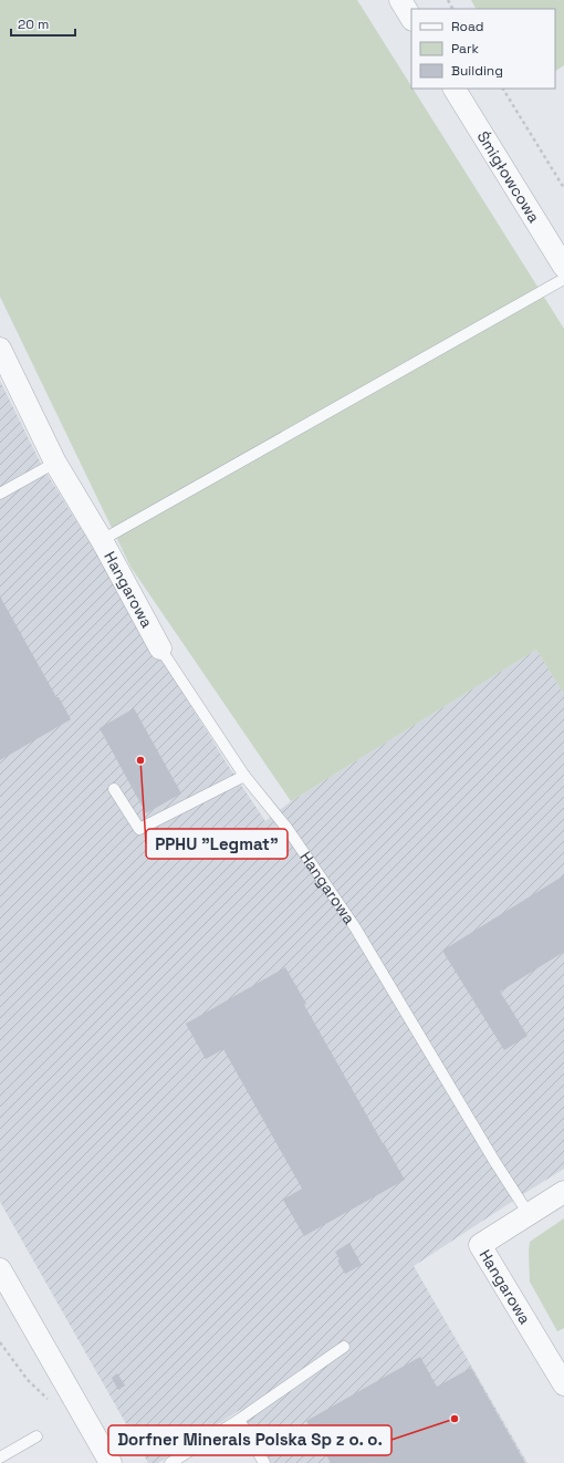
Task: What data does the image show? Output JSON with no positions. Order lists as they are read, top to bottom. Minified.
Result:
{"streets":{"street":["Śmigłowcowa","Hangarowa"]},"places":["PPHU \"Legmat\"","Dorfner Minerals Polska Sp z o. o."],"legend":["Road","Park","Building"],"scale_bar":"20 m"}
